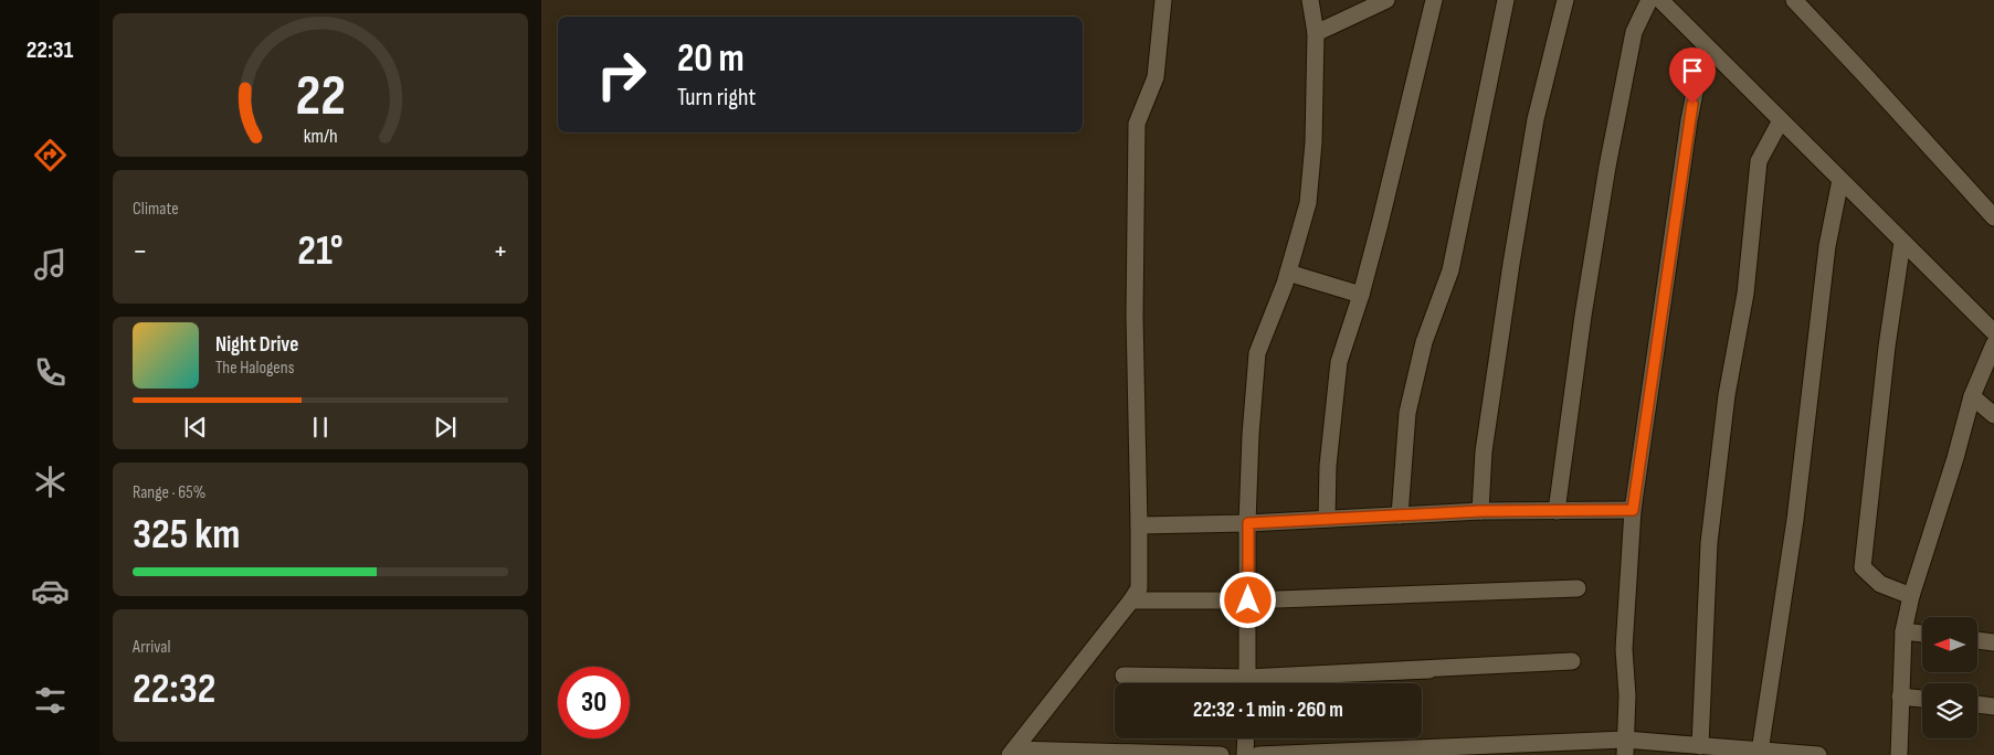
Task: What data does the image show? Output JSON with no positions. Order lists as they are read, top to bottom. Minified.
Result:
{"north":"left","page":{"tabs":"22:31","turn":["20 m","Turn right"],"tile":["Climate",["Range · 65%","325 km"],["Arrival","22:32"]],"heat":["−","21°","+"],"song":["Night Drive","The Halogens"],"limit":"30","trip":"22:32 · 1 min · 260 m","gauge":["22","km/h"]}}
